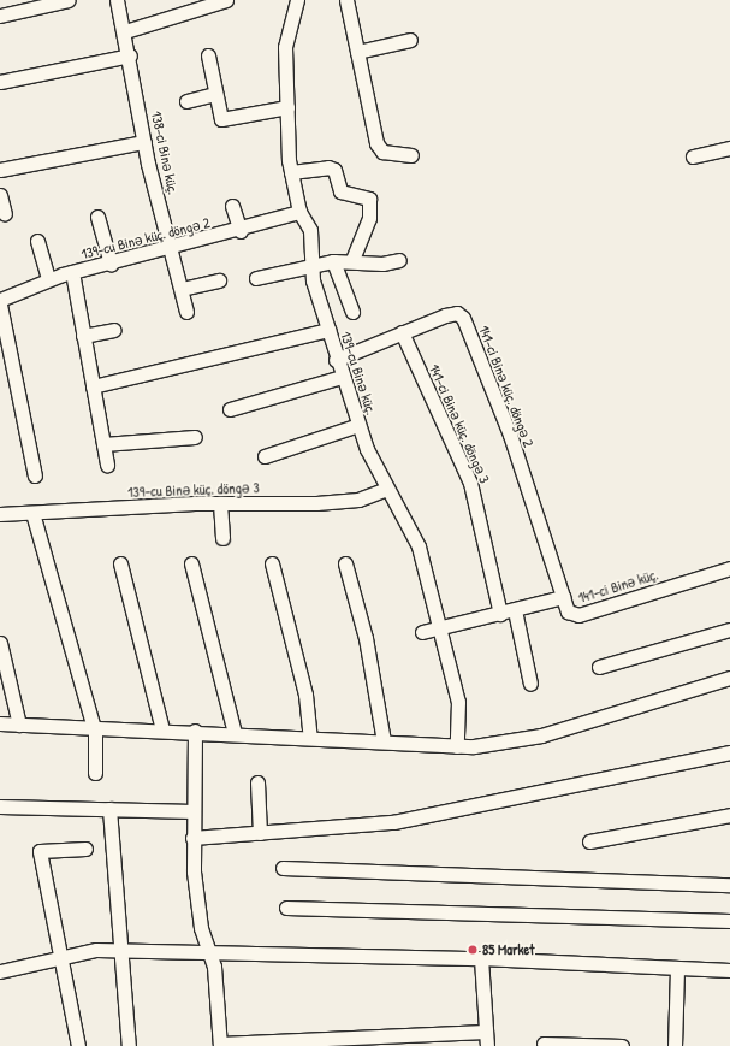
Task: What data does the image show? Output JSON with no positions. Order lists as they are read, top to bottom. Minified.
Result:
{"streets":{"street":["138-ci Binə küç.","139-cu Binə küç. döngə 2","139-cu Binə küç.","141-ci Binə küç. döngə 2","141-ci Binə küç. döngə 3","139-cu Binə küç. döngə 3","141-ci Binə küç."]},"crossings":[["138-ci Binə küç.","139-cu Binə küç. döngə 2"],["139-cu Binə küç. döngə 2","139-cu Binə küç."],["139-cu Binə küç.","141-ci Binə küç. döngə 2"],["139-cu Binə küç.","139-cu Binə küç. döngə 3"],["139-cu Binə küç.","141-ci Binə küç."],["141-ci Binə küç. döngə 2","141-ci Binə küç. döngə 3"],["141-ci Binə küç. döngə 2","141-ci Binə küç."],["141-ci Binə küç. döngə 3","141-ci Binə küç."]],"places":["85 Market"]}
